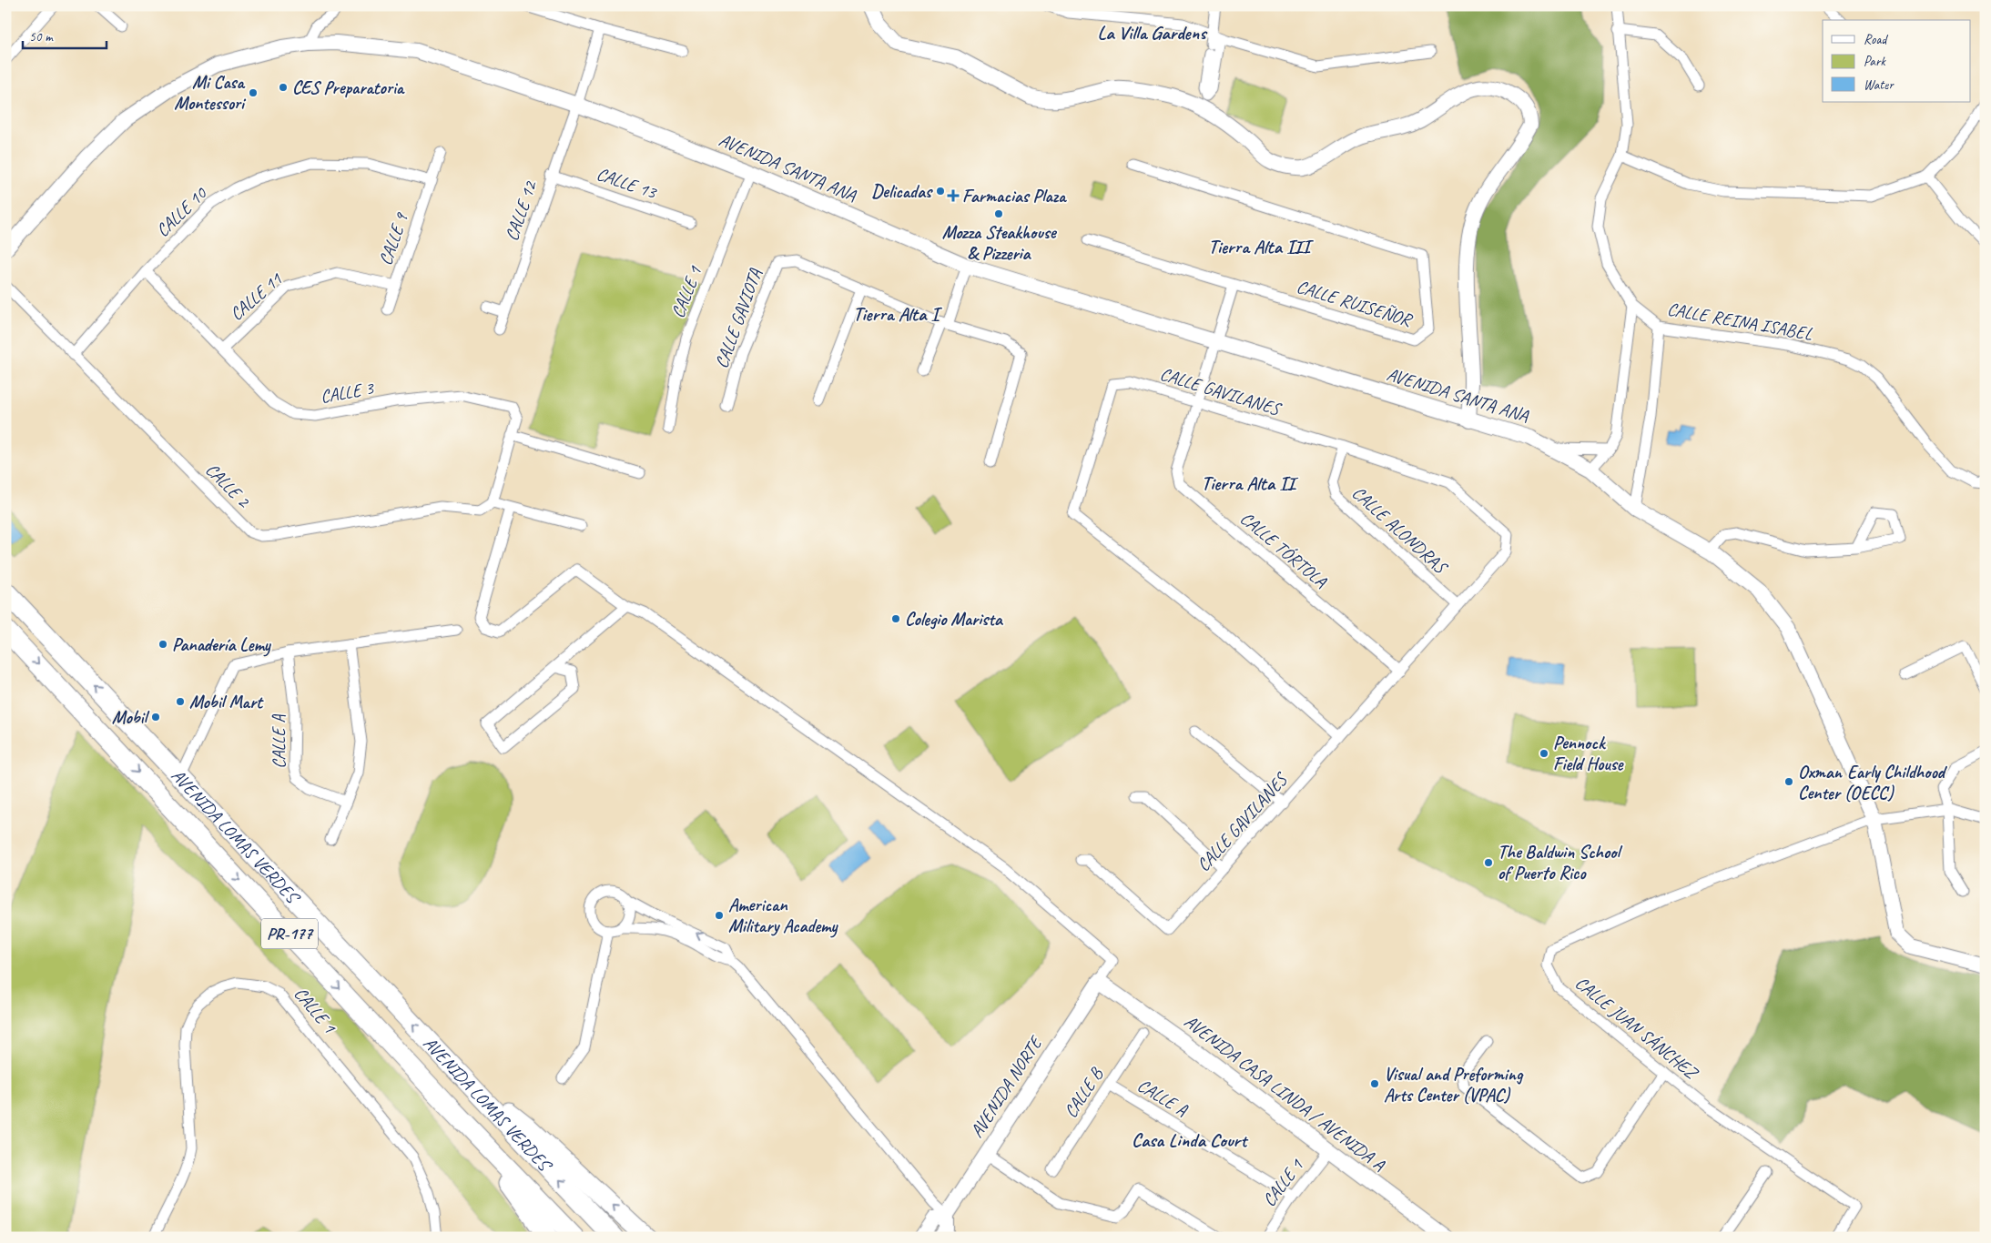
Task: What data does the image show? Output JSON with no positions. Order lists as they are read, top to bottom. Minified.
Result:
{"streets":{"highway":["AVENIDA LOMAS VERDES","PR-177"],"street":["AVENIDA SANTA ANA","CALLE 13","CALLE 12","CALLE 10","CALLE 9","CALLE 1","CALLE 11","CALLE RUISEÑOR","CALLE GAVIOTA","CALLE REINA ISABEL","CALLE GAVILANES","CALLE 3","CALLE 2","CALLE ALONDRAS","CALLE TÓRTOLA","CALLE A","CALLE JUAN SÁNCHEZ","AVENIDA NORTE","CALLE B","AVENIDA CASA LINDA / AVENIDA A"]},"crossings":[["AVENIDA SANTA ANA","CALLE 12"],["AVENIDA SANTA ANA","CALLE 1"],["AVENIDA SANTA ANA","CALLE REINA ISABEL"],["AVENIDA SANTA ANA","CALLE TÓRTOLA"],["AVENIDA SANTA ANA","CALLE JUAN SÁNCHEZ"],["CALLE 13","CALLE 12"],["CALLE 10","CALLE 9"],["CALLE 10","CALLE 3"],["CALLE 10","CALLE 2"],["CALLE 9","CALLE 11"],["CALLE 1","CALLE A"],["CALLE 1","AVENIDA CASA LINDA / AVENIDA A"],["CALLE 11","CALLE 3"],["CALLE RUISEÑOR","CALLE TÓRTOLA"],["CALLE GAVILANES","CALLE ALONDRAS"],["CALLE GAVILANES","CALLE TÓRTOLA"],["CALLE 3","CALLE 2"],["CALLE A","CALLE B"],["AVENIDA NORTE","AVENIDA CASA LINDA / AVENIDA A"]],"districts":["La Villa Gardens","Tierra Alta III","Tierra Alta I","Tierra Alta II","Casa Linda Court"],"places":{"other":["CES Preparatoria","Mi Casa Montessori","Delicadas","Mozza Steakhouse & Pizzeria","Colegio Marista","Panadería Lemy","Mobil Mart","Mobil","Pennock Field House","Oxman Early Childhood Center (OECC)","The Baldwin School of Puerto Rico","American Military Academy","Visual and Preforming Arts Center (VPAC)"],"health":["Farmacias Plaza"]},"legend":["Road","Park","Water"],"scale_bar":"50 m"}
